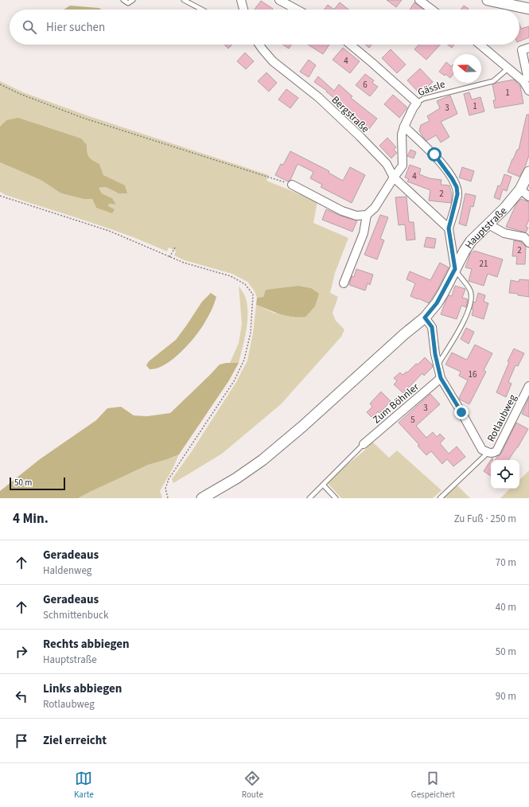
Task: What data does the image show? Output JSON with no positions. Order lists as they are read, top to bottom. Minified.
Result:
{"streets":{"street":["Gässle","Bergstraße","Hauptstraße","Zum Böhnler","Rotlaubweg"]},"crossings":[["Gässle","Bergstraße"],["Hauptstraße","Rotlaubweg"],["Zum Böhnler","Rotlaubweg"]],"house_numbers":["4","6","1","1","3","4","2","2","21","16","3","5"],"scale_bar":"50 m","north":"left","page":{"search":"Hier suchen","scale":"50 m","heading":["4 Min.","Zu Fuß · 250 m"],"list":[["Geradeaus","Haldenweg","70 m"],["Geradeaus","Schmittenbuck","40 m"],["Rechts abbiegen","Hauptstraße","50 m"],["Links abbiegen","Rotlaubweg","90 m"],"Ziel erreicht"],"nav":["Karte","Route","Gespeichert"]}}
